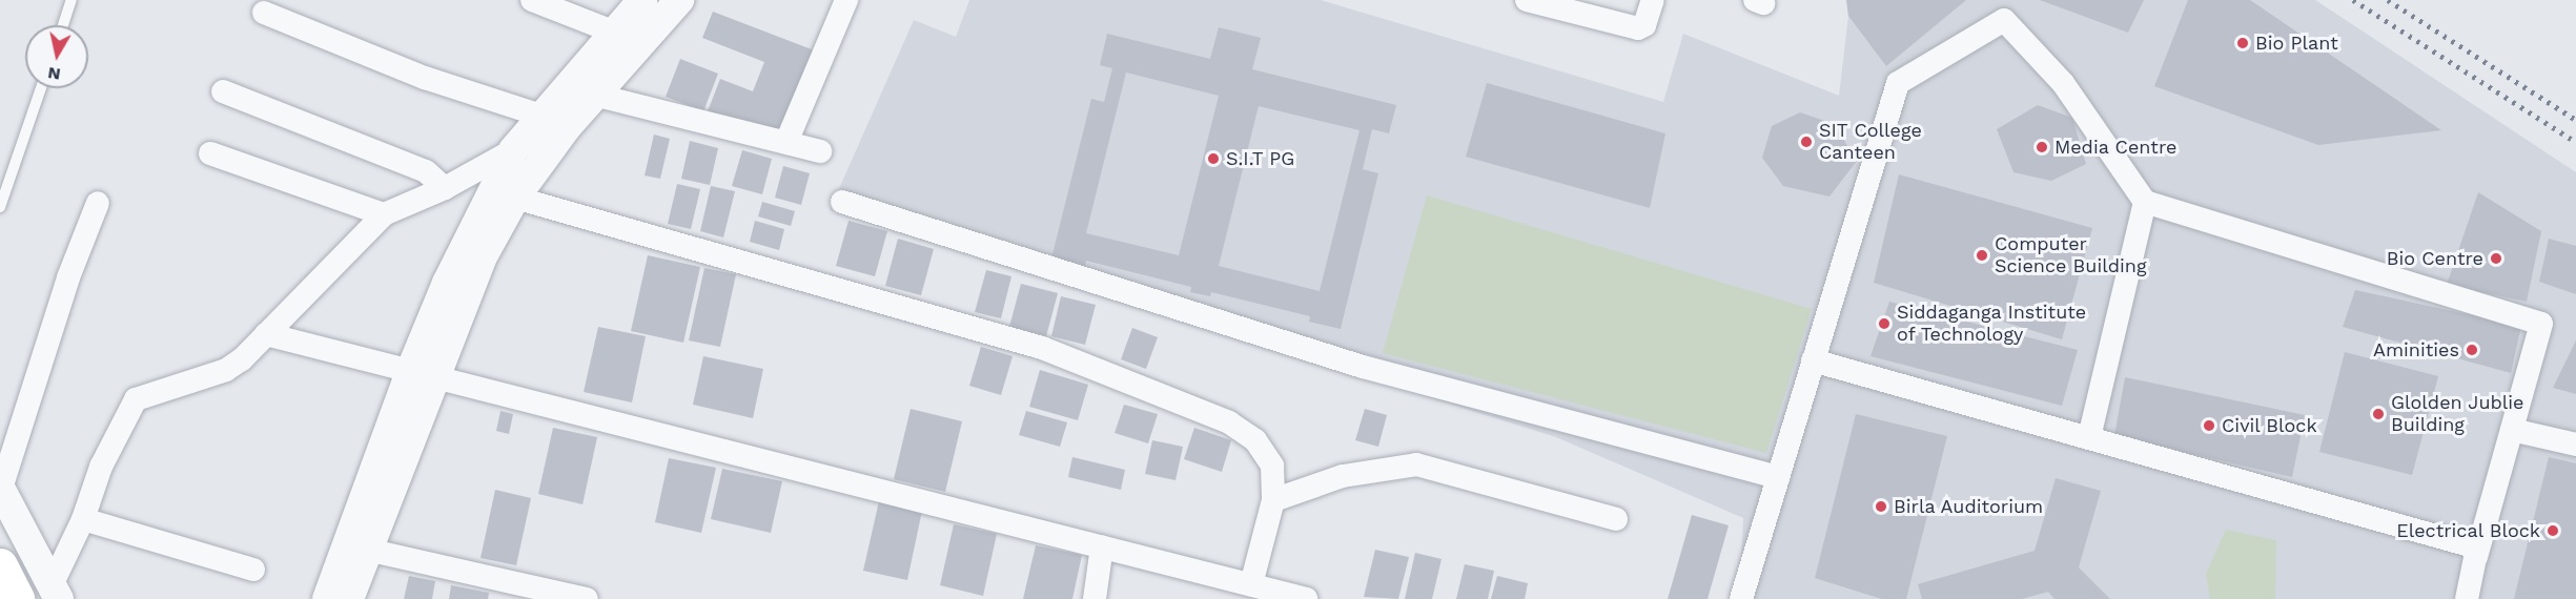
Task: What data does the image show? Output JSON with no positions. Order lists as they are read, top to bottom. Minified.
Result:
{"places":["Bio Plant","SIT College Canteen","Media Centre","S.I.T PG","Computer Science Building","Bio Centre","Siddaganga Institute of Technology","Aminities","Glolden Jublie Building","Civil Block","Birla Auditorium","Electrical Block"],"north":"bottom"}
